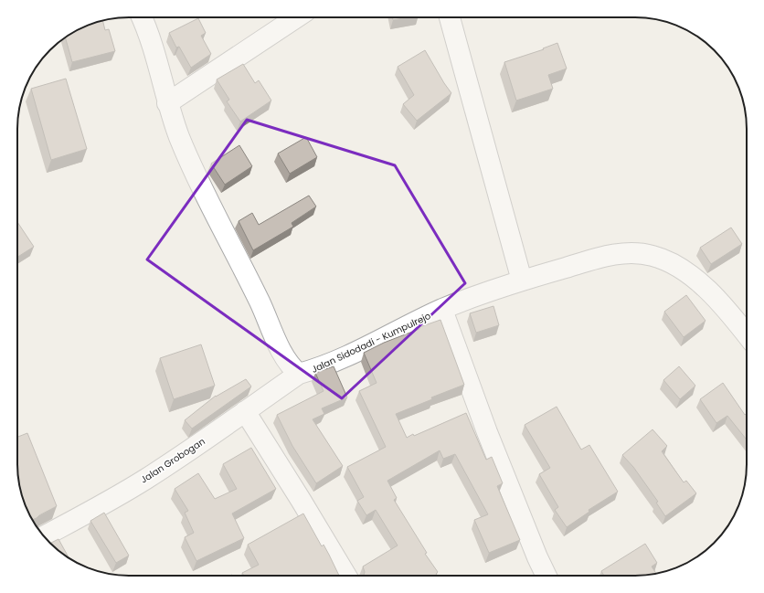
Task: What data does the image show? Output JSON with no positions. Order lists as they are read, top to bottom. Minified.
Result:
{"streets":{"street":["Jalan Sidodadi - Kumpulrejo","Jalan Grobogan"]},"crossings":[["Jalan Sidodadi - Kumpulrejo","Jalan Grobogan"]]}
